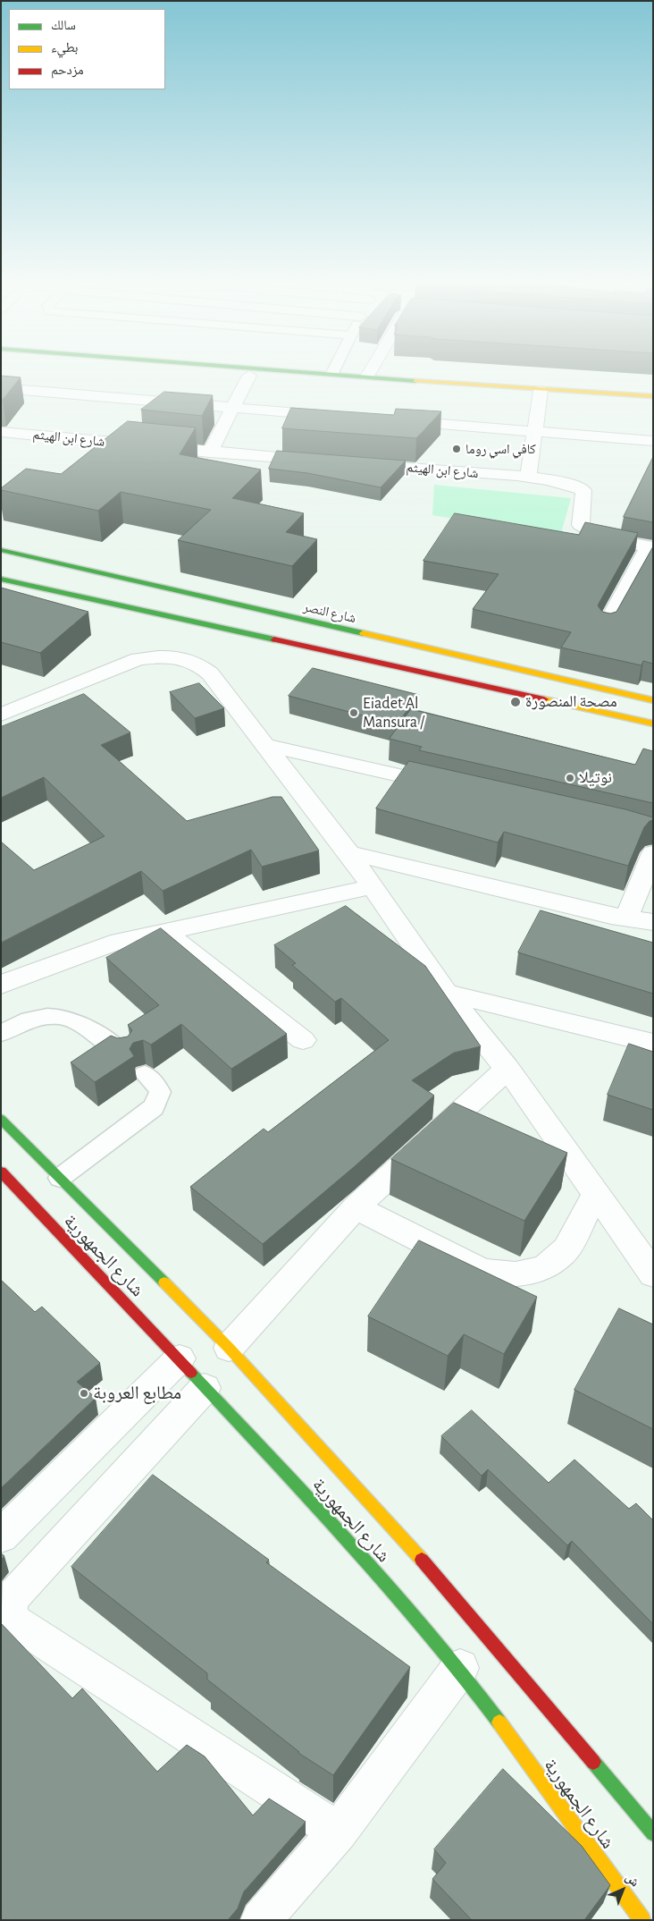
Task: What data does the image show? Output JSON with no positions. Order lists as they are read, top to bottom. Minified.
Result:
{"streets":{"main road":["شارع النصر","شارع الجمهورية"],"street":["شارع ابن الهيثم"]},"places":["كافي اسي روما","مصحة المنصورة","Eiadet Al Mansura /","نوتيلا","مطابع العروبة"],"legend":["سالك","بطيء","مزدحم"],"north":"top right"}
